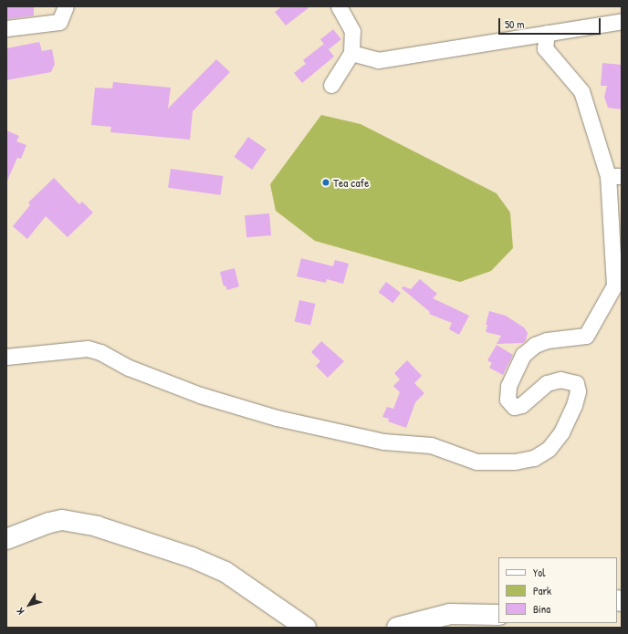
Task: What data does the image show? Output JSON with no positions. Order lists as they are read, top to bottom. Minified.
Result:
{"places":["Tea cafe"],"legend":["Yol","Park","Bina"],"scale_bar":"50 m","north":"bottom left"}
